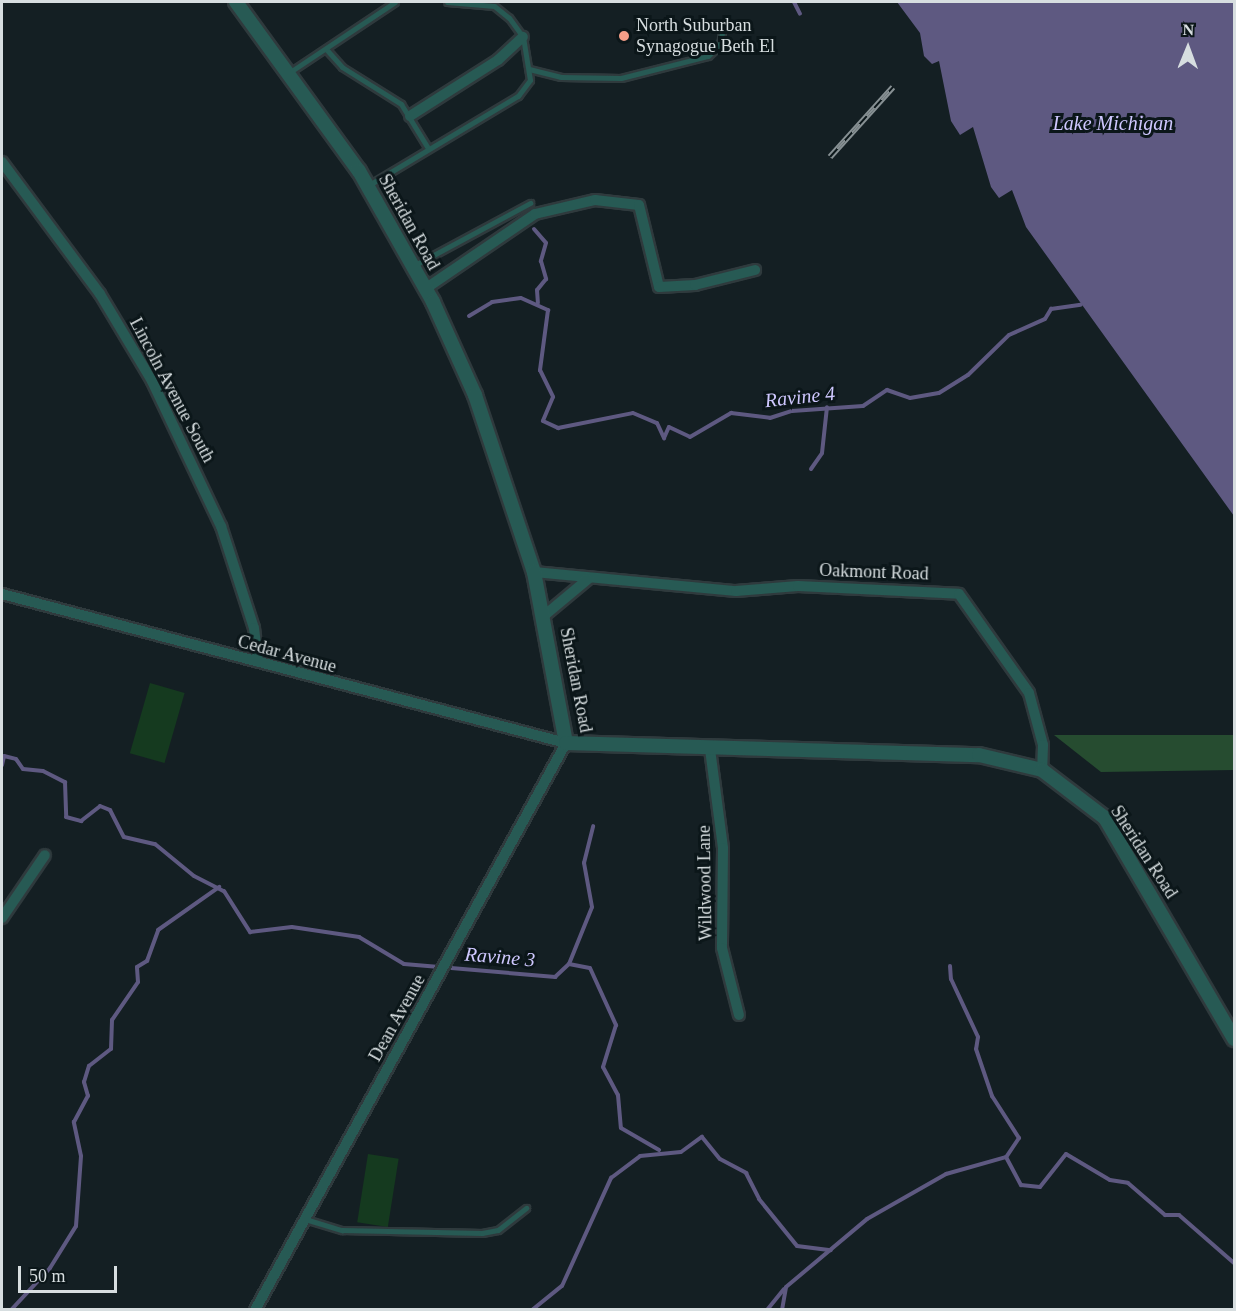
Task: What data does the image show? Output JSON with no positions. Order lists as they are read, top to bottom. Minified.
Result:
{"streets":{"street":["Sheridan Road","Lincoln Avenue South","Oakmont Road","Cedar Avenue","Wildwood Lane","Dean Avenue"]},"crossings":[["Sheridan Road","Oakmont Road"],["Sheridan Road","Cedar Avenue"],["Sheridan Road","Wildwood Lane"],["Sheridan Road","Dean Avenue"],["Lincoln Avenue South","Cedar Avenue"],["Cedar Avenue","Dean Avenue"]],"water":["Lake Michigan","Ravine 4","Ravine 3"],"places":["North Suburban Synagogue Beth El"],"scale_bar":"50 m","north":"top"}
